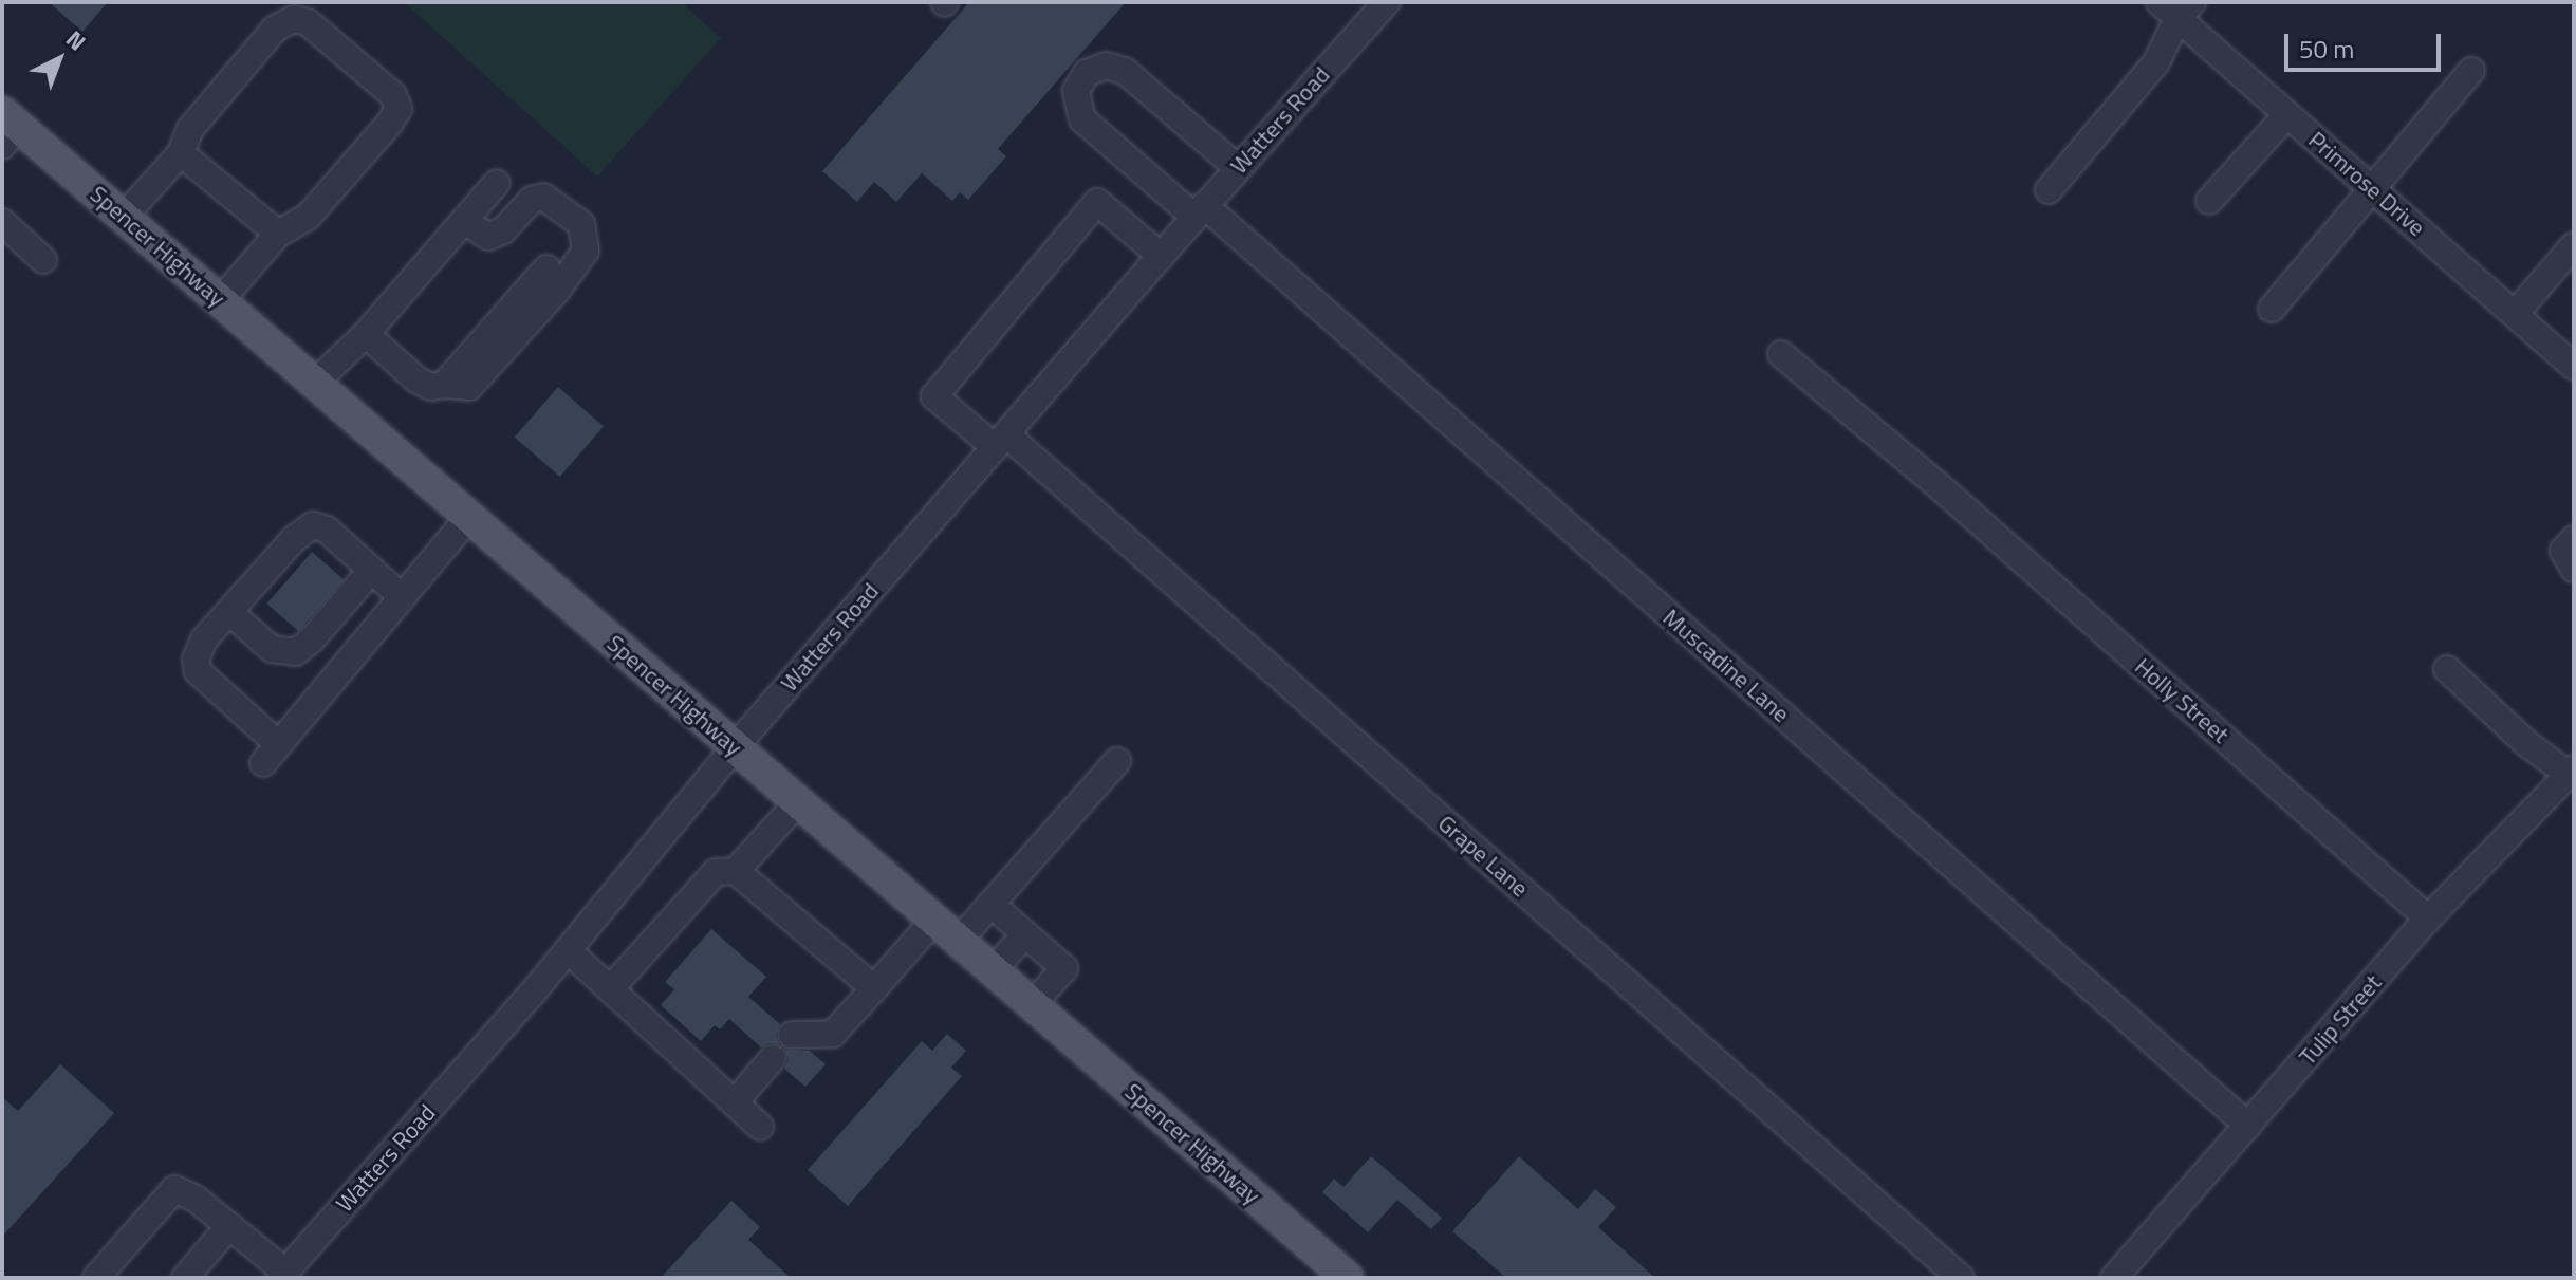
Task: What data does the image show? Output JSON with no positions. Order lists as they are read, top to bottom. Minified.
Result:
{"streets":{"main road":["Spencer Highway"],"street":["Watters Road","Primrose Drive","Muscadine Lane","Holly Street","Grape Lane","Tulip Street"]},"crossings":[["Watters Road","Spencer Highway"],["Watters Road","Muscadine Lane"],["Watters Road","Grape Lane"],["Muscadine Lane","Tulip Street"],["Holly Street","Tulip Street"]],"scale_bar":"50 m","north":"top right"}
